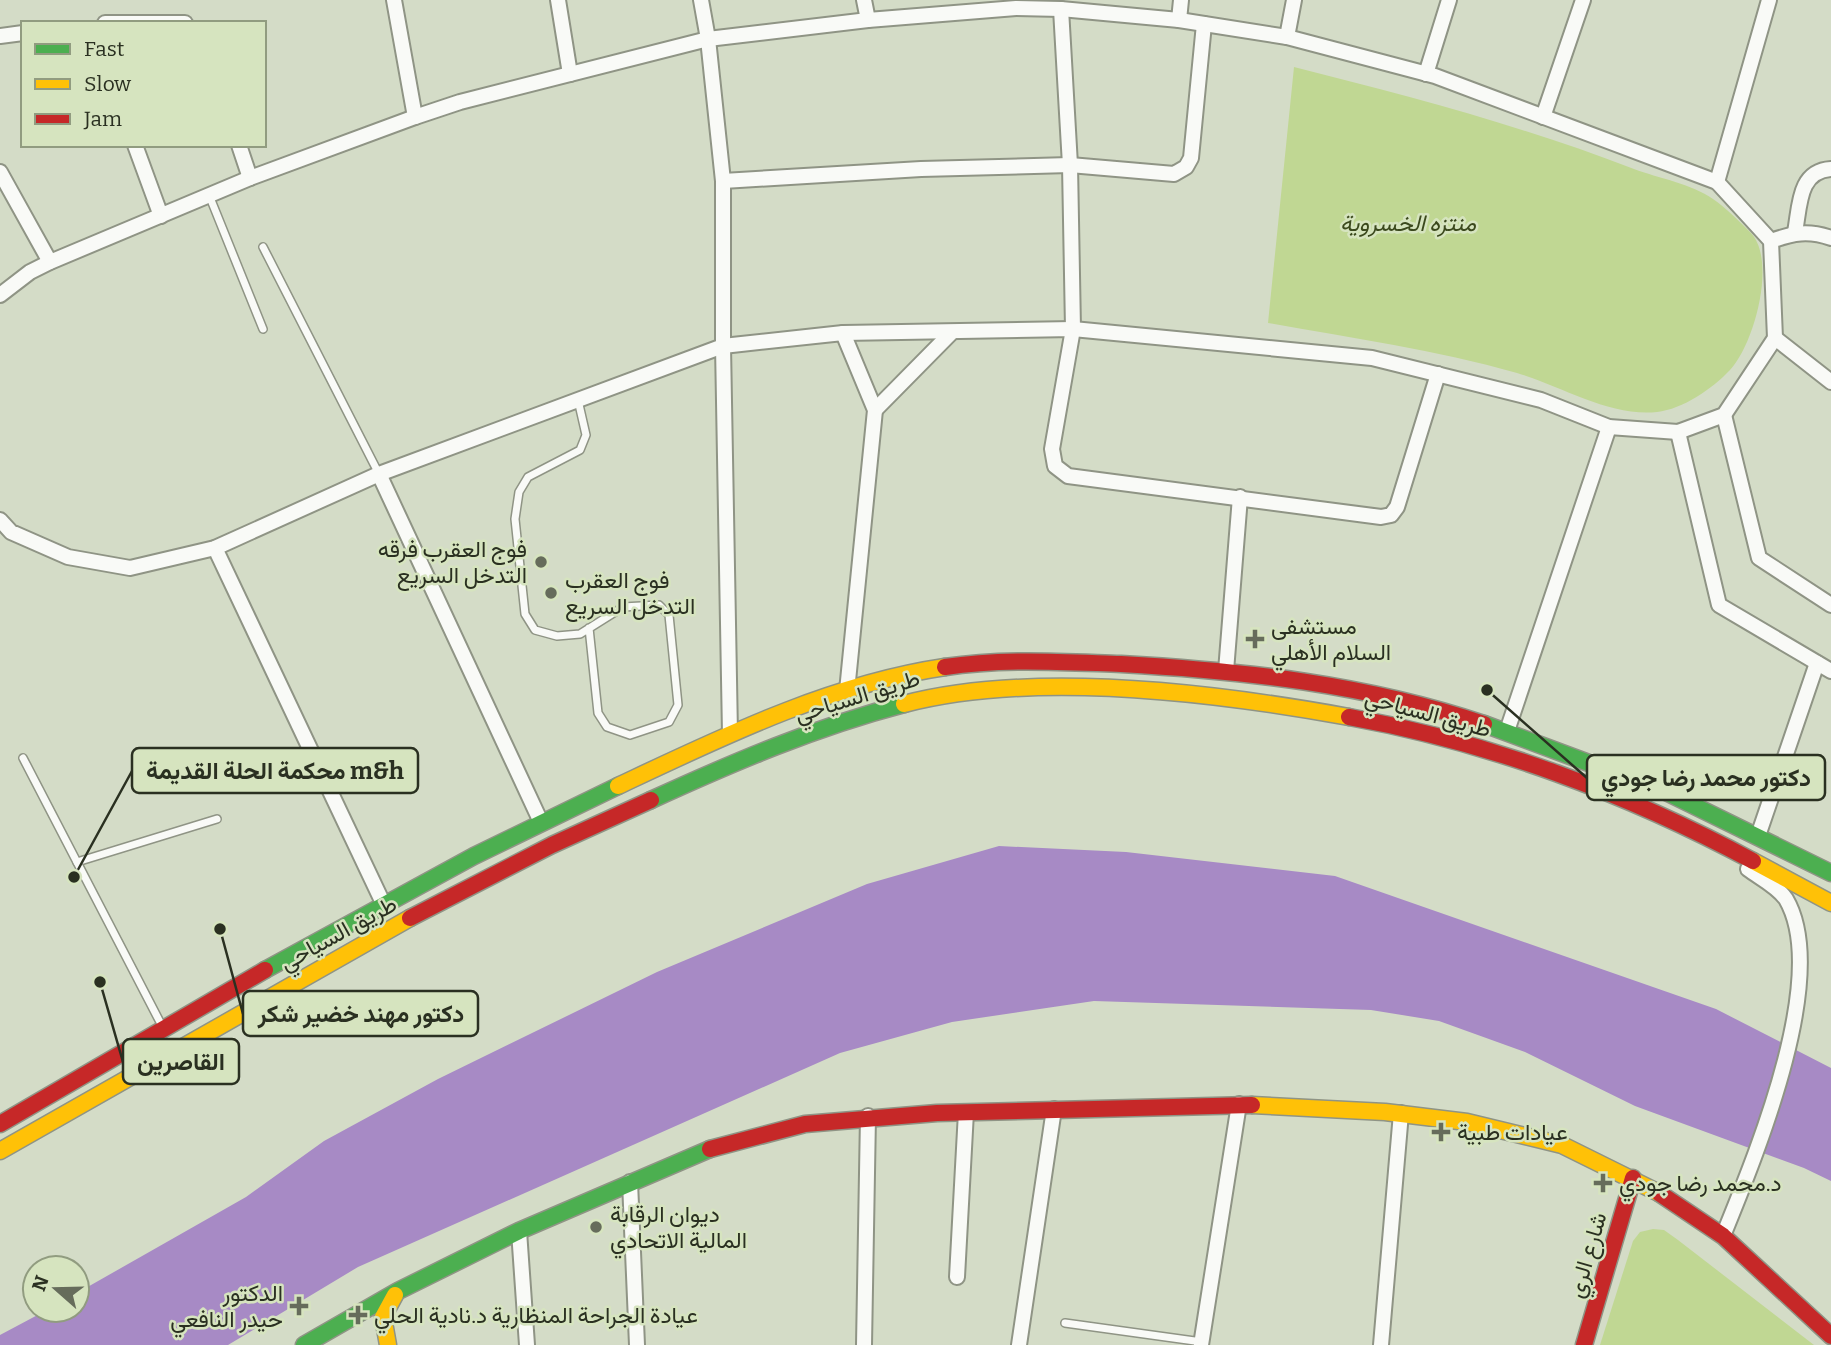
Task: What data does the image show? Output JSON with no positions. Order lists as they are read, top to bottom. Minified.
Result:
{"streets":{"main road":["طريق السياحي","شارع الري"]},"parks":["منتزه الخسروية"],"places":{"other":["فوج العقرب فرقه التدخل السريع","فوج العقرب التدخل السريع","دكتور محمد رضا جودي","محكمة الحلة القديمة m&h","دكتور مهند خضير شكر","القاصرين","ديوان الرقابة المالية الاتحادي"],"health":["مستشفى السلام الأهلي","عيادات طبية","د.محمد رضا جودي","الدكتور حيدر النافعي","عيادة الجراحة المنظارية د.نادية الحلي"]},"legend":["Fast","Slow","Jam"],"north":"left"}
